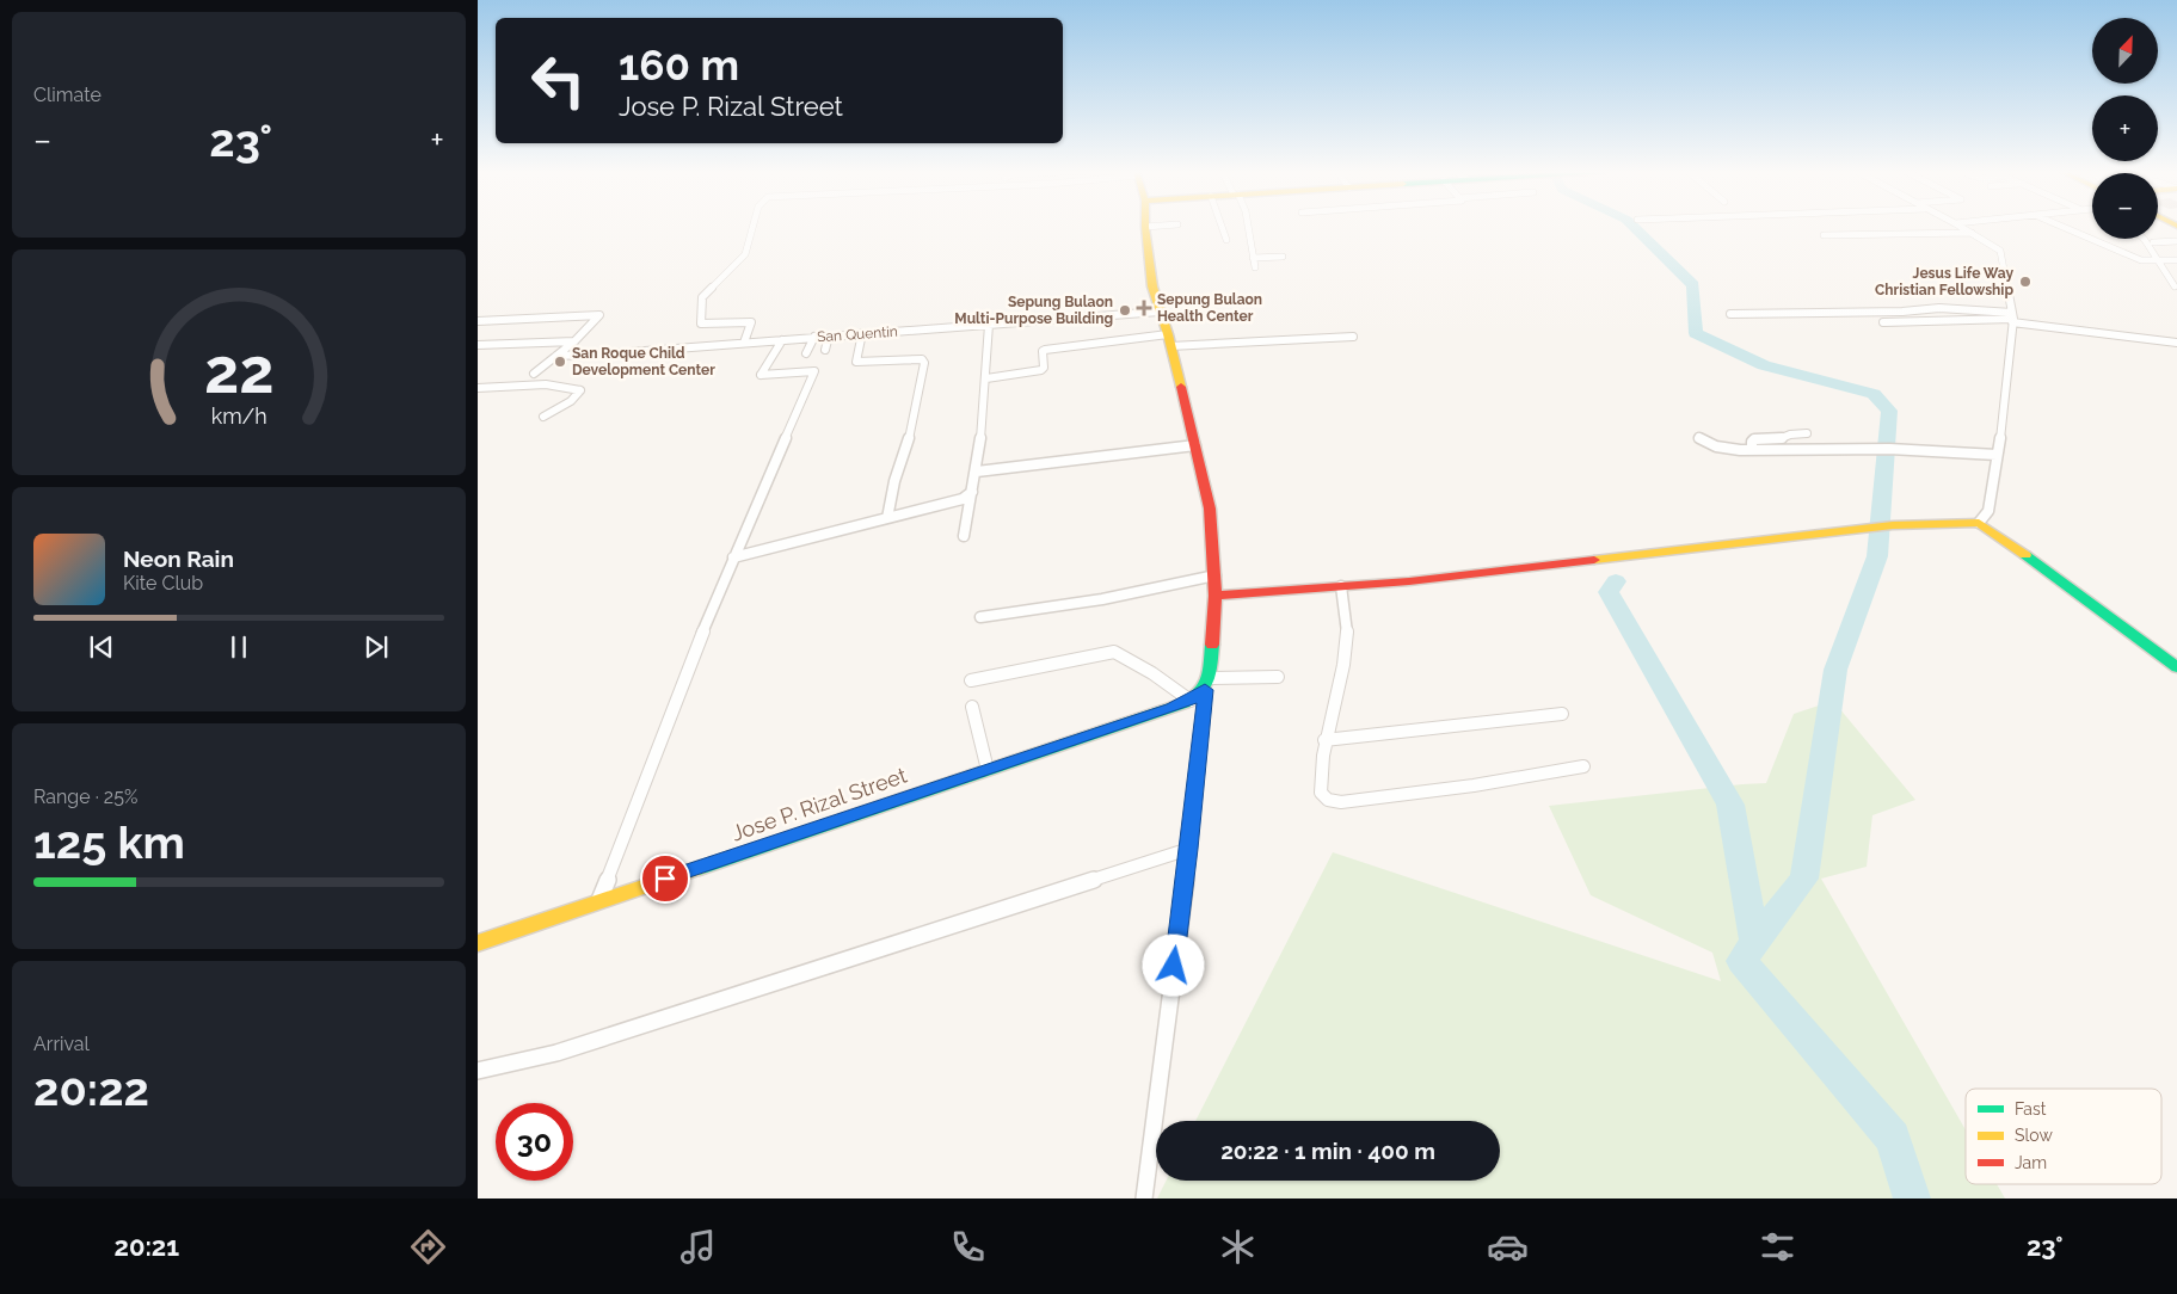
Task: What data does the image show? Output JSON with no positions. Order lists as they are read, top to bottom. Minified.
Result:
{"streets":{"street":["San Quentin","Jose P. Rizal Street"]},"places":{"other":["Jesus Life Way Christian Fellowship","Sepung Bulaon Multi-Purpose Building","San Roque Child Development Center"],"health":["Sepung Bulaon Health Center"]},"legend":["Fast","Slow","Jam"],"north":"top right","page":{"tile":["Climate",["Range · 25%","125 km"],["Arrival","20:22"]],"map_buttons":["+","−"],"turn":["160 m","Jose P. Rizal Street"],"heat":["−","23°","+"],"song":["Neon Rain","Kite Club"],"limit":"30","trip":"20:22 · 1 min · 400 m","tabs":["20:21","23°"],"gauge":["22","km/h"]}}
